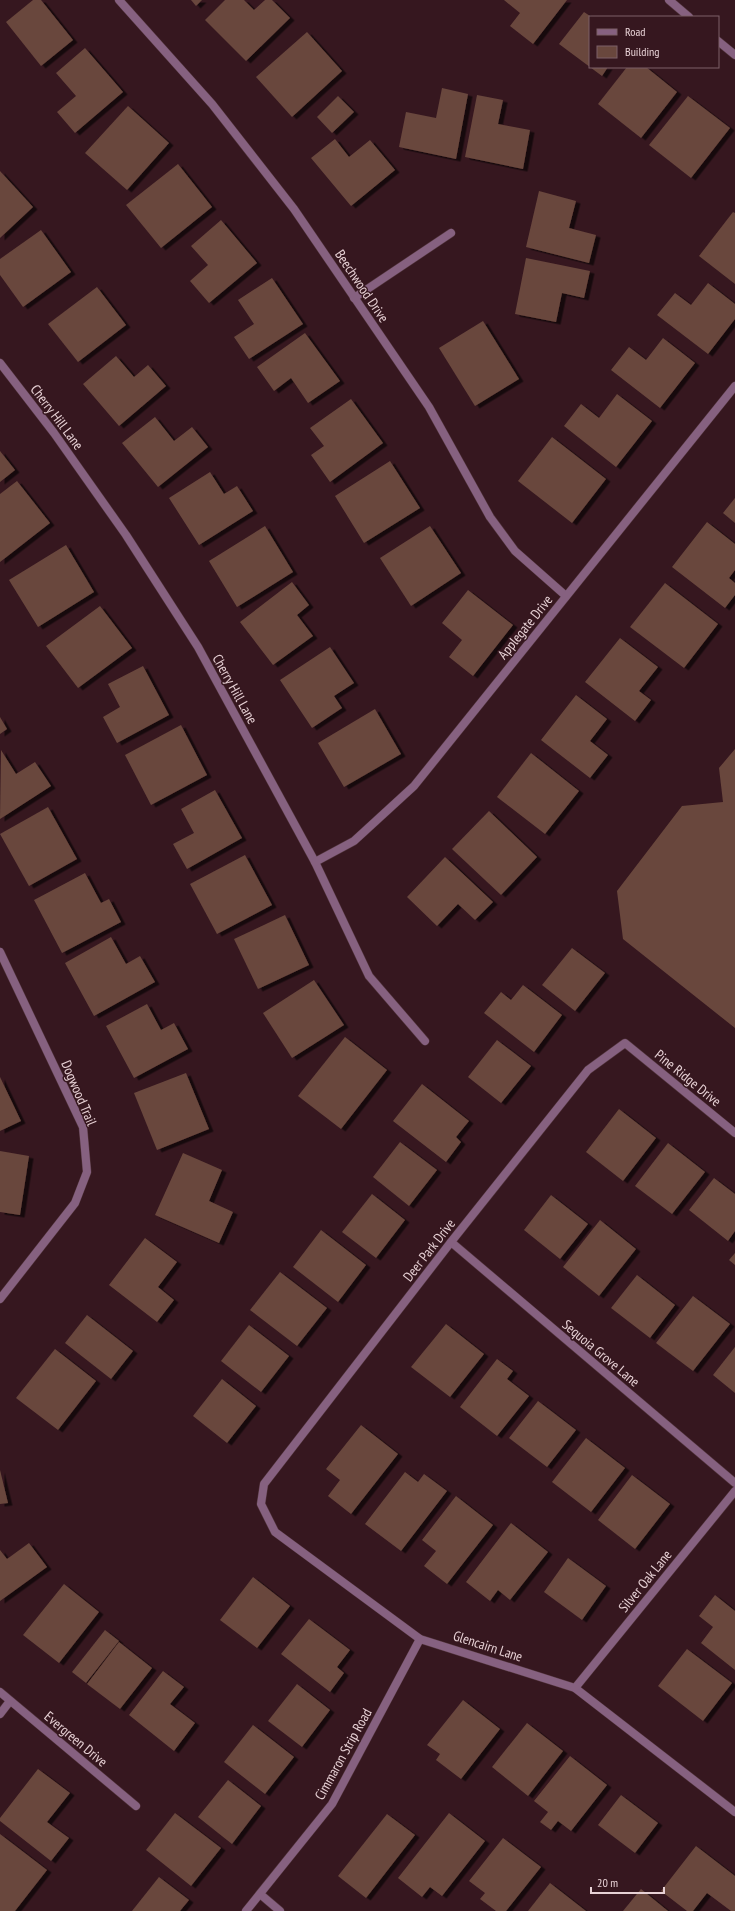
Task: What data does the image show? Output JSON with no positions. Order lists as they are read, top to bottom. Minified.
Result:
{"streets":{"street":["Beechwood Drive","Cherry Hill Lane","Applegate Drive","Pine Ridge Drive","Dogwood Trail","Deer Park Drive","Sequoia Grove Lane","Silver Oak Lane","Glencairn Lane","Evergreen Drive","Cimmaron Strip Road"]},"crossings":[["Beechwood Drive","Applegate Drive"],["Cherry Hill Lane","Applegate Drive"],["Pine Ridge Drive","Deer Park Drive"],["Deer Park Drive","Sequoia Grove Lane"],["Deer Park Drive","Glencairn Lane"],["Silver Oak Lane","Glencairn Lane"],["Glencairn Lane","Cimmaron Strip Road"]],"legend":["Road","Building"],"scale_bar":"20 m"}
